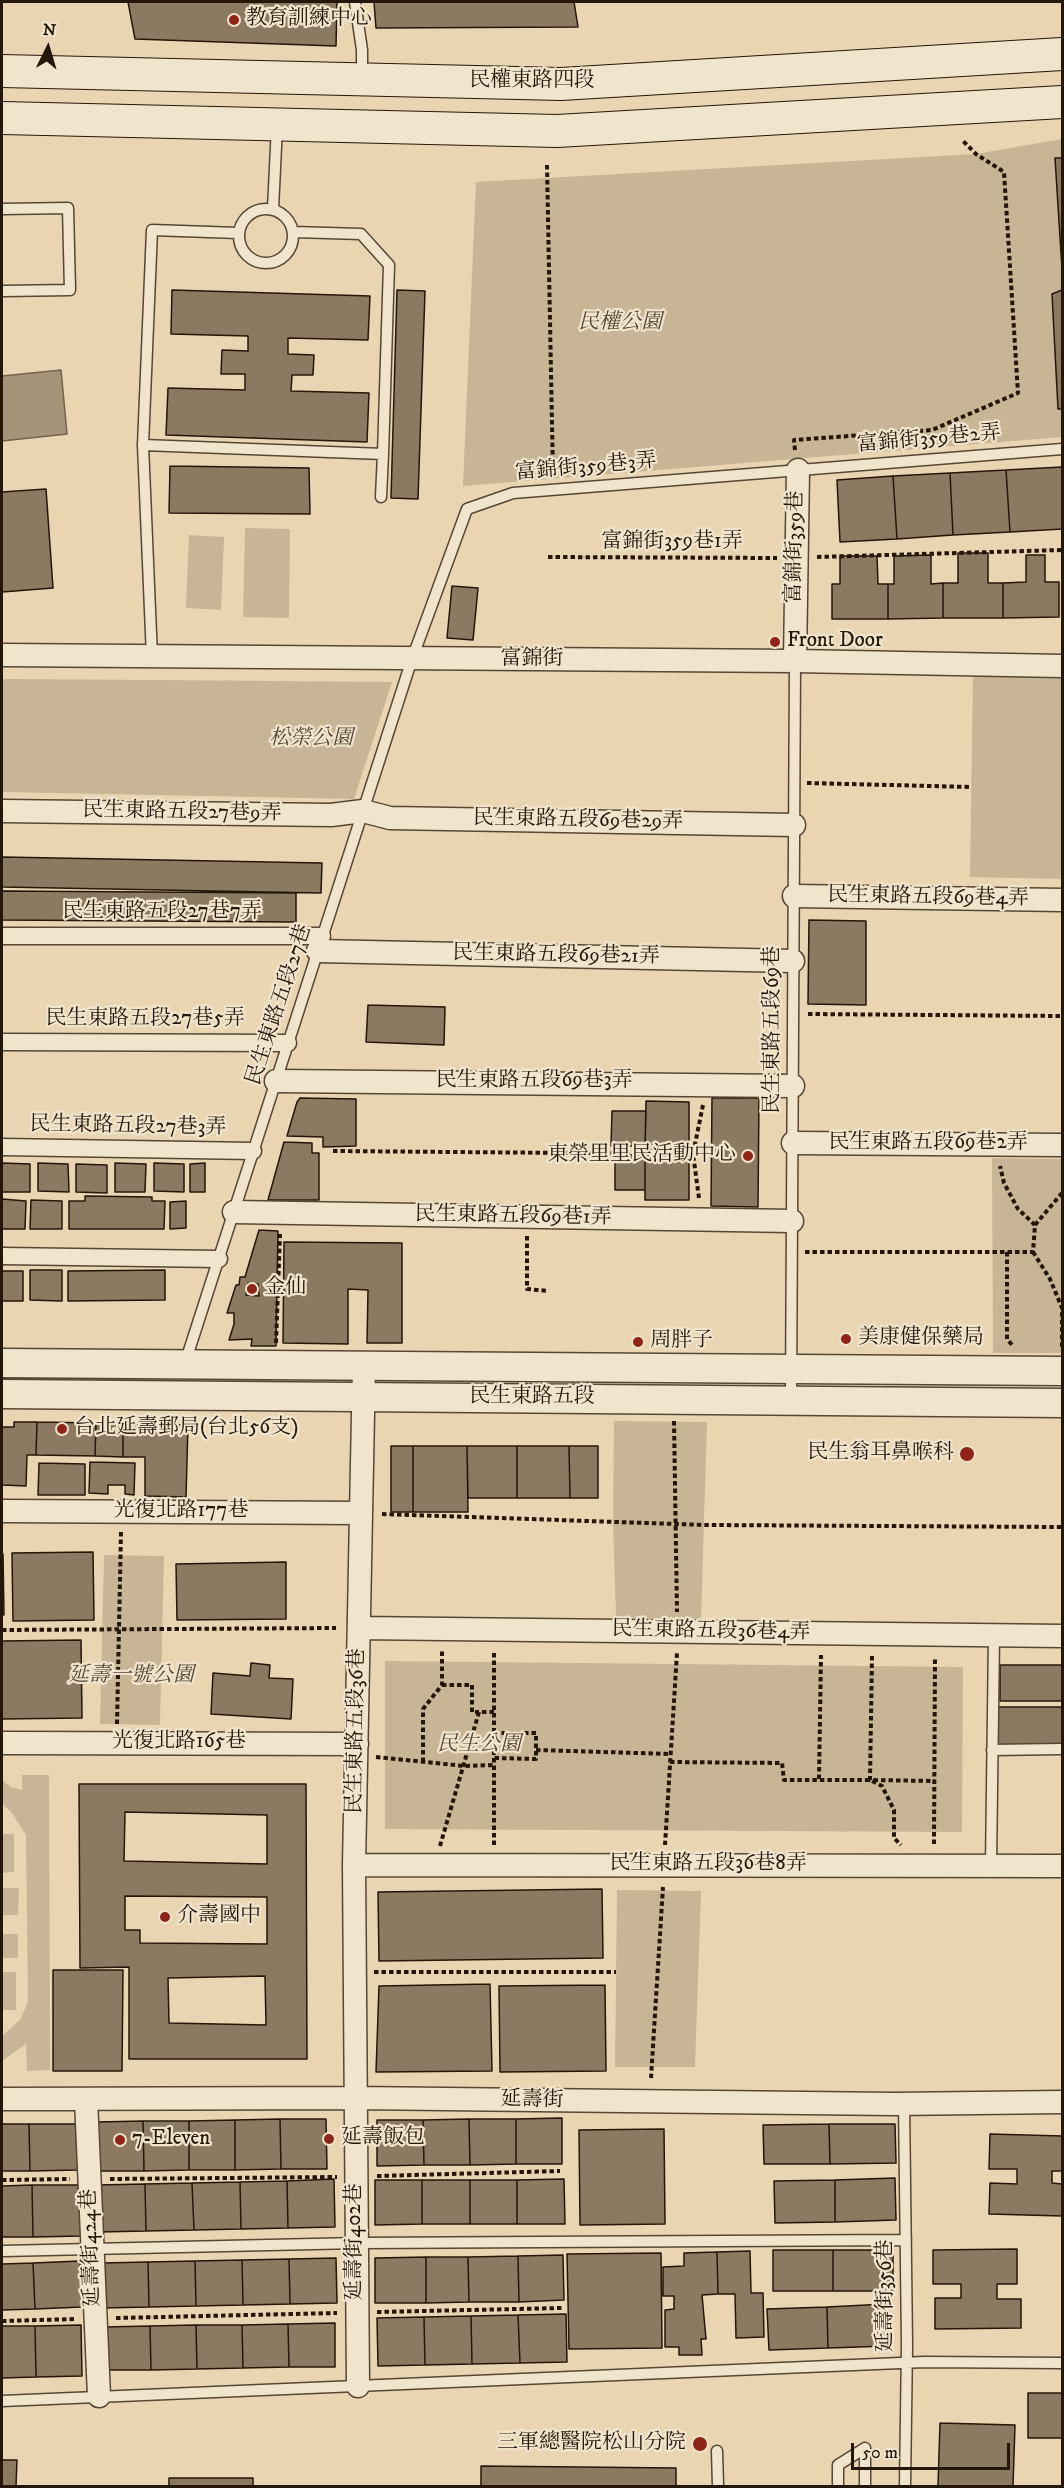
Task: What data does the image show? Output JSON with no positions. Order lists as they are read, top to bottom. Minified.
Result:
{"streets":{"main road":["民權東路四段"],"street":["富錦街359巷","富錦街","民生東路五段27巷9弄","民生東路五段69巷29弄","民生東路五段69巷4弄","民生東路五段27巷7弄","民生東路五段69巷21弄","民生東路五段27巷5弄","民生東路五段69巷3弄","民生東路五段27巷3弄","民生東路五段69巷2弄","民生東路五段69巷1弄","民生東路五段","光復北路177巷","民生東路五段36巷4弄","民生東路五段36巷","光復北路165巷","民生東路五段36巷8弄","延壽街","延壽街402巷","延壽街424巷"],"lane":["富錦街359巷2弄","富錦街359巷3弄","民生東路五段27巷","民生東路五段69巷","延壽街356巷"],"path":["富錦街359巷1弄"]},"crossings":[["富錦街359巷2弄","富錦街359巷3弄"],["富錦街359巷2弄","富錦街359巷"],["富錦街359巷3弄","富錦街359巷"],["富錦街359巷3弄","富錦街"],["富錦街359巷3弄","民生東路五段27巷"],["富錦街359巷1弄","富錦街359巷"],["富錦街359巷","富錦街"],["富錦街359巷","民生東路五段69巷"],["富錦街","民生東路五段27巷"],["富錦街","民生東路五段69巷"],["民生東路五段27巷9弄","民生東路五段69巷29弄"],["民生東路五段27巷9弄","民生東路五段27巷"],["民生東路五段69巷29弄","民生東路五段27巷"],["民生東路五段69巷29弄","民生東路五段69巷"],["民生東路五段69巷4弄","民生東路五段69巷"],["民生東路五段27巷7弄","民生東路五段69巷21弄"],["民生東路五段27巷7弄","民生東路五段27巷"],["民生東路五段69巷21弄","民生東路五段27巷"],["民生東路五段69巷21弄","民生東路五段69巷"],["民生東路五段27巷","民生東路五段27巷5弄"],["民生東路五段27巷","民生東路五段69巷3弄"],["民生東路五段27巷","民生東路五段27巷3弄"],["民生東路五段27巷","民生東路五段69巷1弄"],["民生東路五段27巷","民生東路五段"],["民生東路五段69巷","民生東路五段69巷3弄"],["民生東路五段69巷","民生東路五段69巷2弄"],["民生東路五段69巷","民生東路五段69巷1弄"],["民生東路五段69巷","民生東路五段"],["民生東路五段","民生東路五段36巷"],["光復北路177巷","民生東路五段36巷"],["民生東路五段36巷4弄","民生東路五段36巷"],["民生東路五段36巷","光復北路165巷"],["民生東路五段36巷","民生東路五段36巷8弄"],["民生東路五段36巷","延壽街"],["民生東路五段36巷","延壽街402巷"],["延壽街","延壽街402巷"],["延壽街","延壽街424巷"],["延壽街","延壽街356巷"]],"parks":["民權公園","松榮公園","延壽一號公園","民生公園"],"places":["教育訓練中心","Front Door","東榮里里民活動中心","金仙","美康健保藥局","周胖子","台北延壽郵局(台北56支)","民生翁耳鼻喉科","介壽國中","延壽飯包","7-Eleven","三軍總醫院松山分院"],"scale_bar":"50 m","north":"top"}
